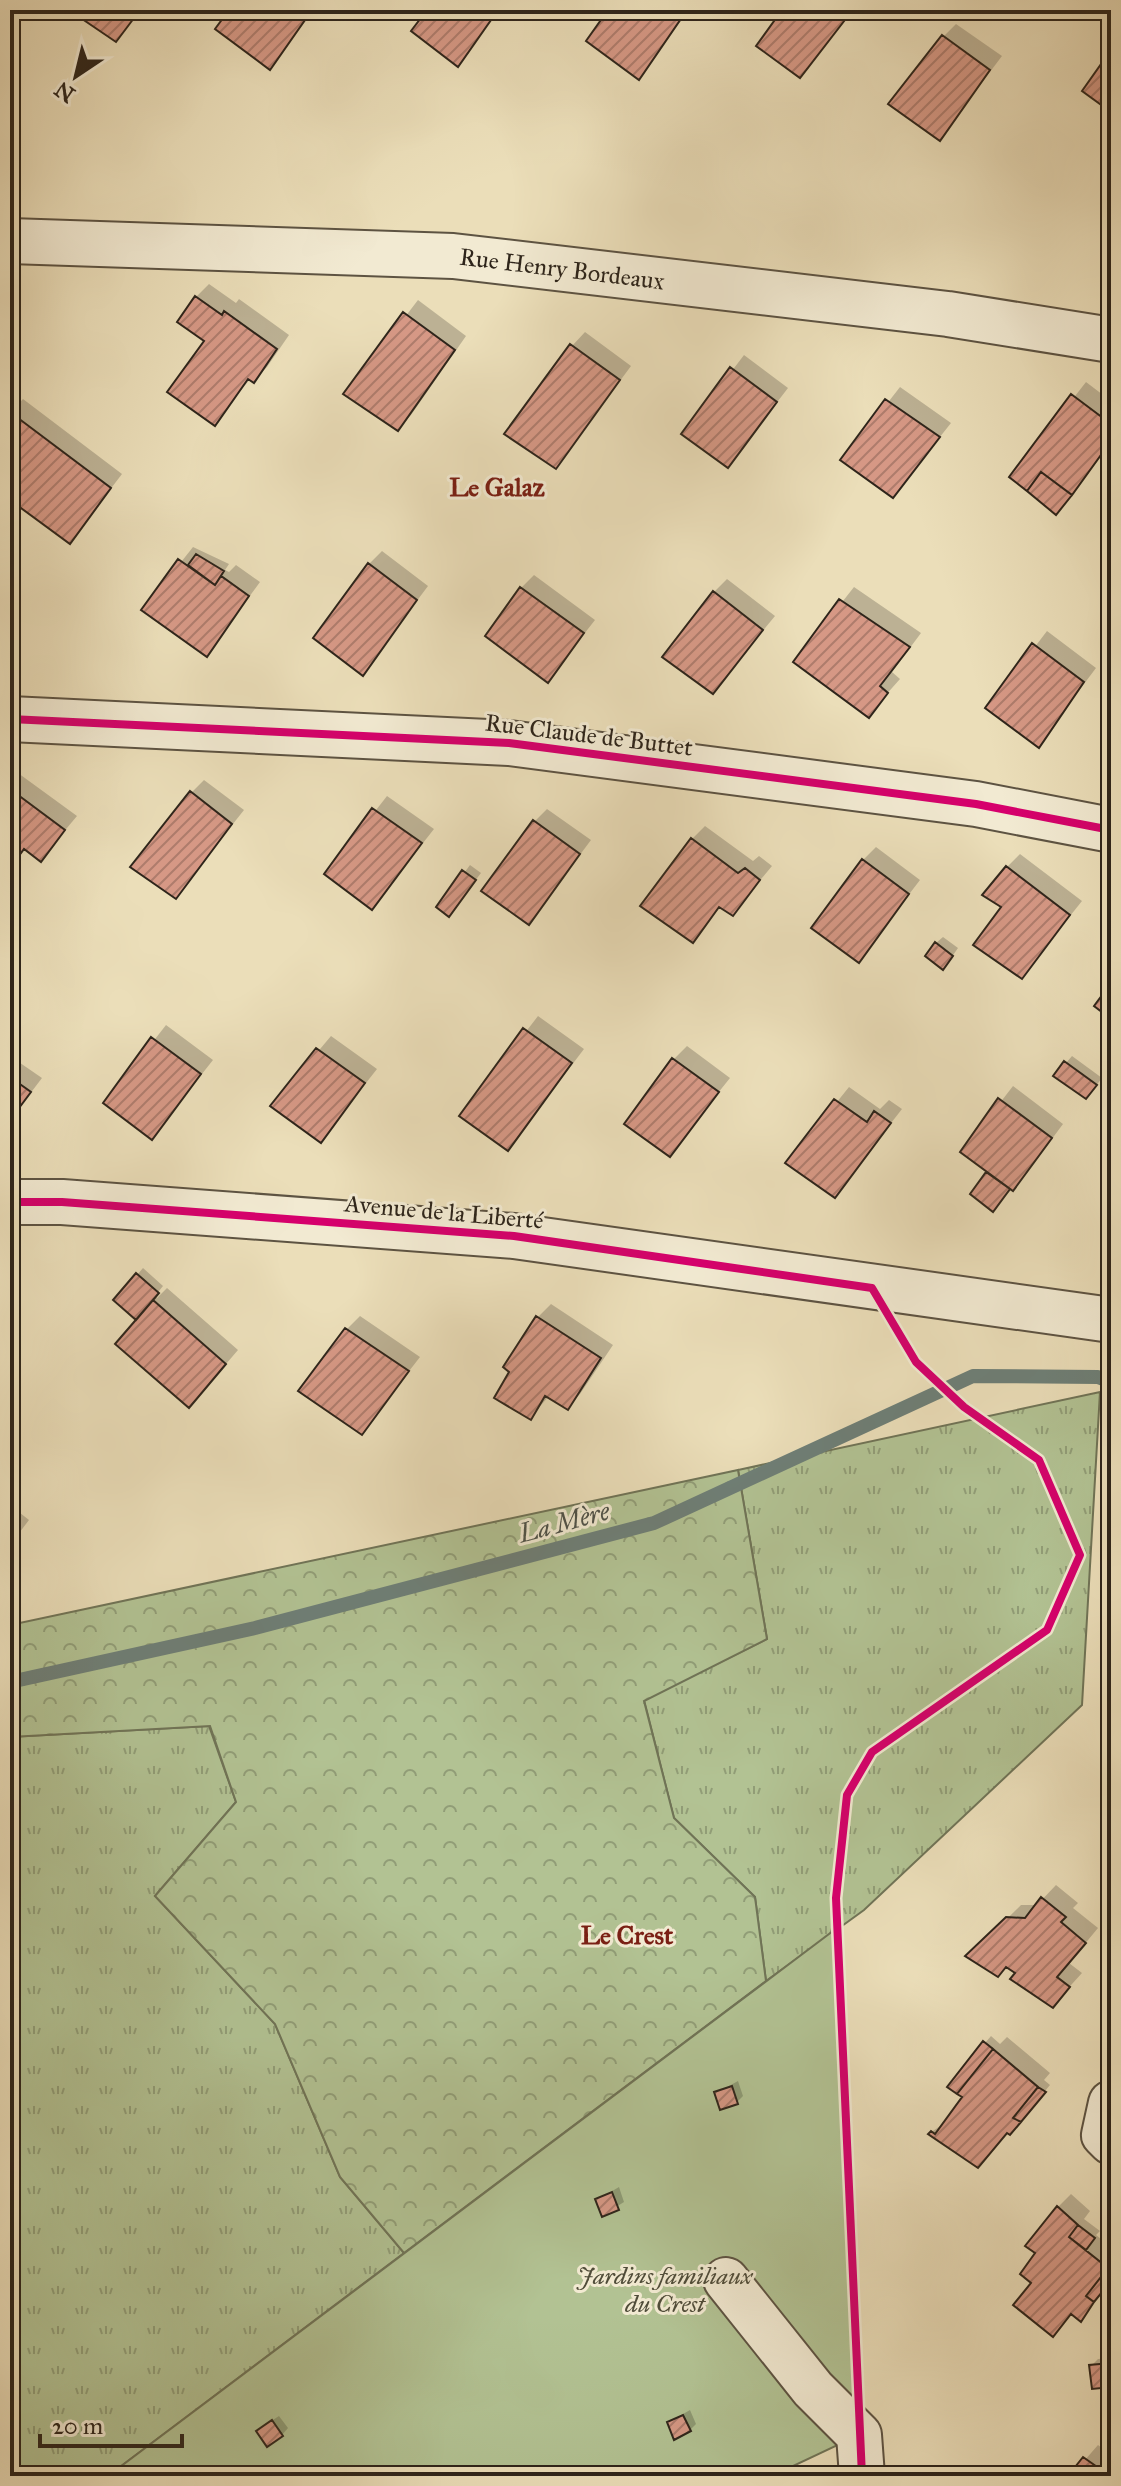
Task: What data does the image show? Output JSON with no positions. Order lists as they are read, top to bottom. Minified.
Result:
{"streets":{"street":["Rue Henry Bordeaux","Rue Claude de Buttet","Avenue de la Liberté"]},"districts":["Le Galaz","Le Crest"],"water":["La Mère"],"parks":["Jardins familiaux du Crest"],"scale_bar":"20 m","north":"bottom left"}
